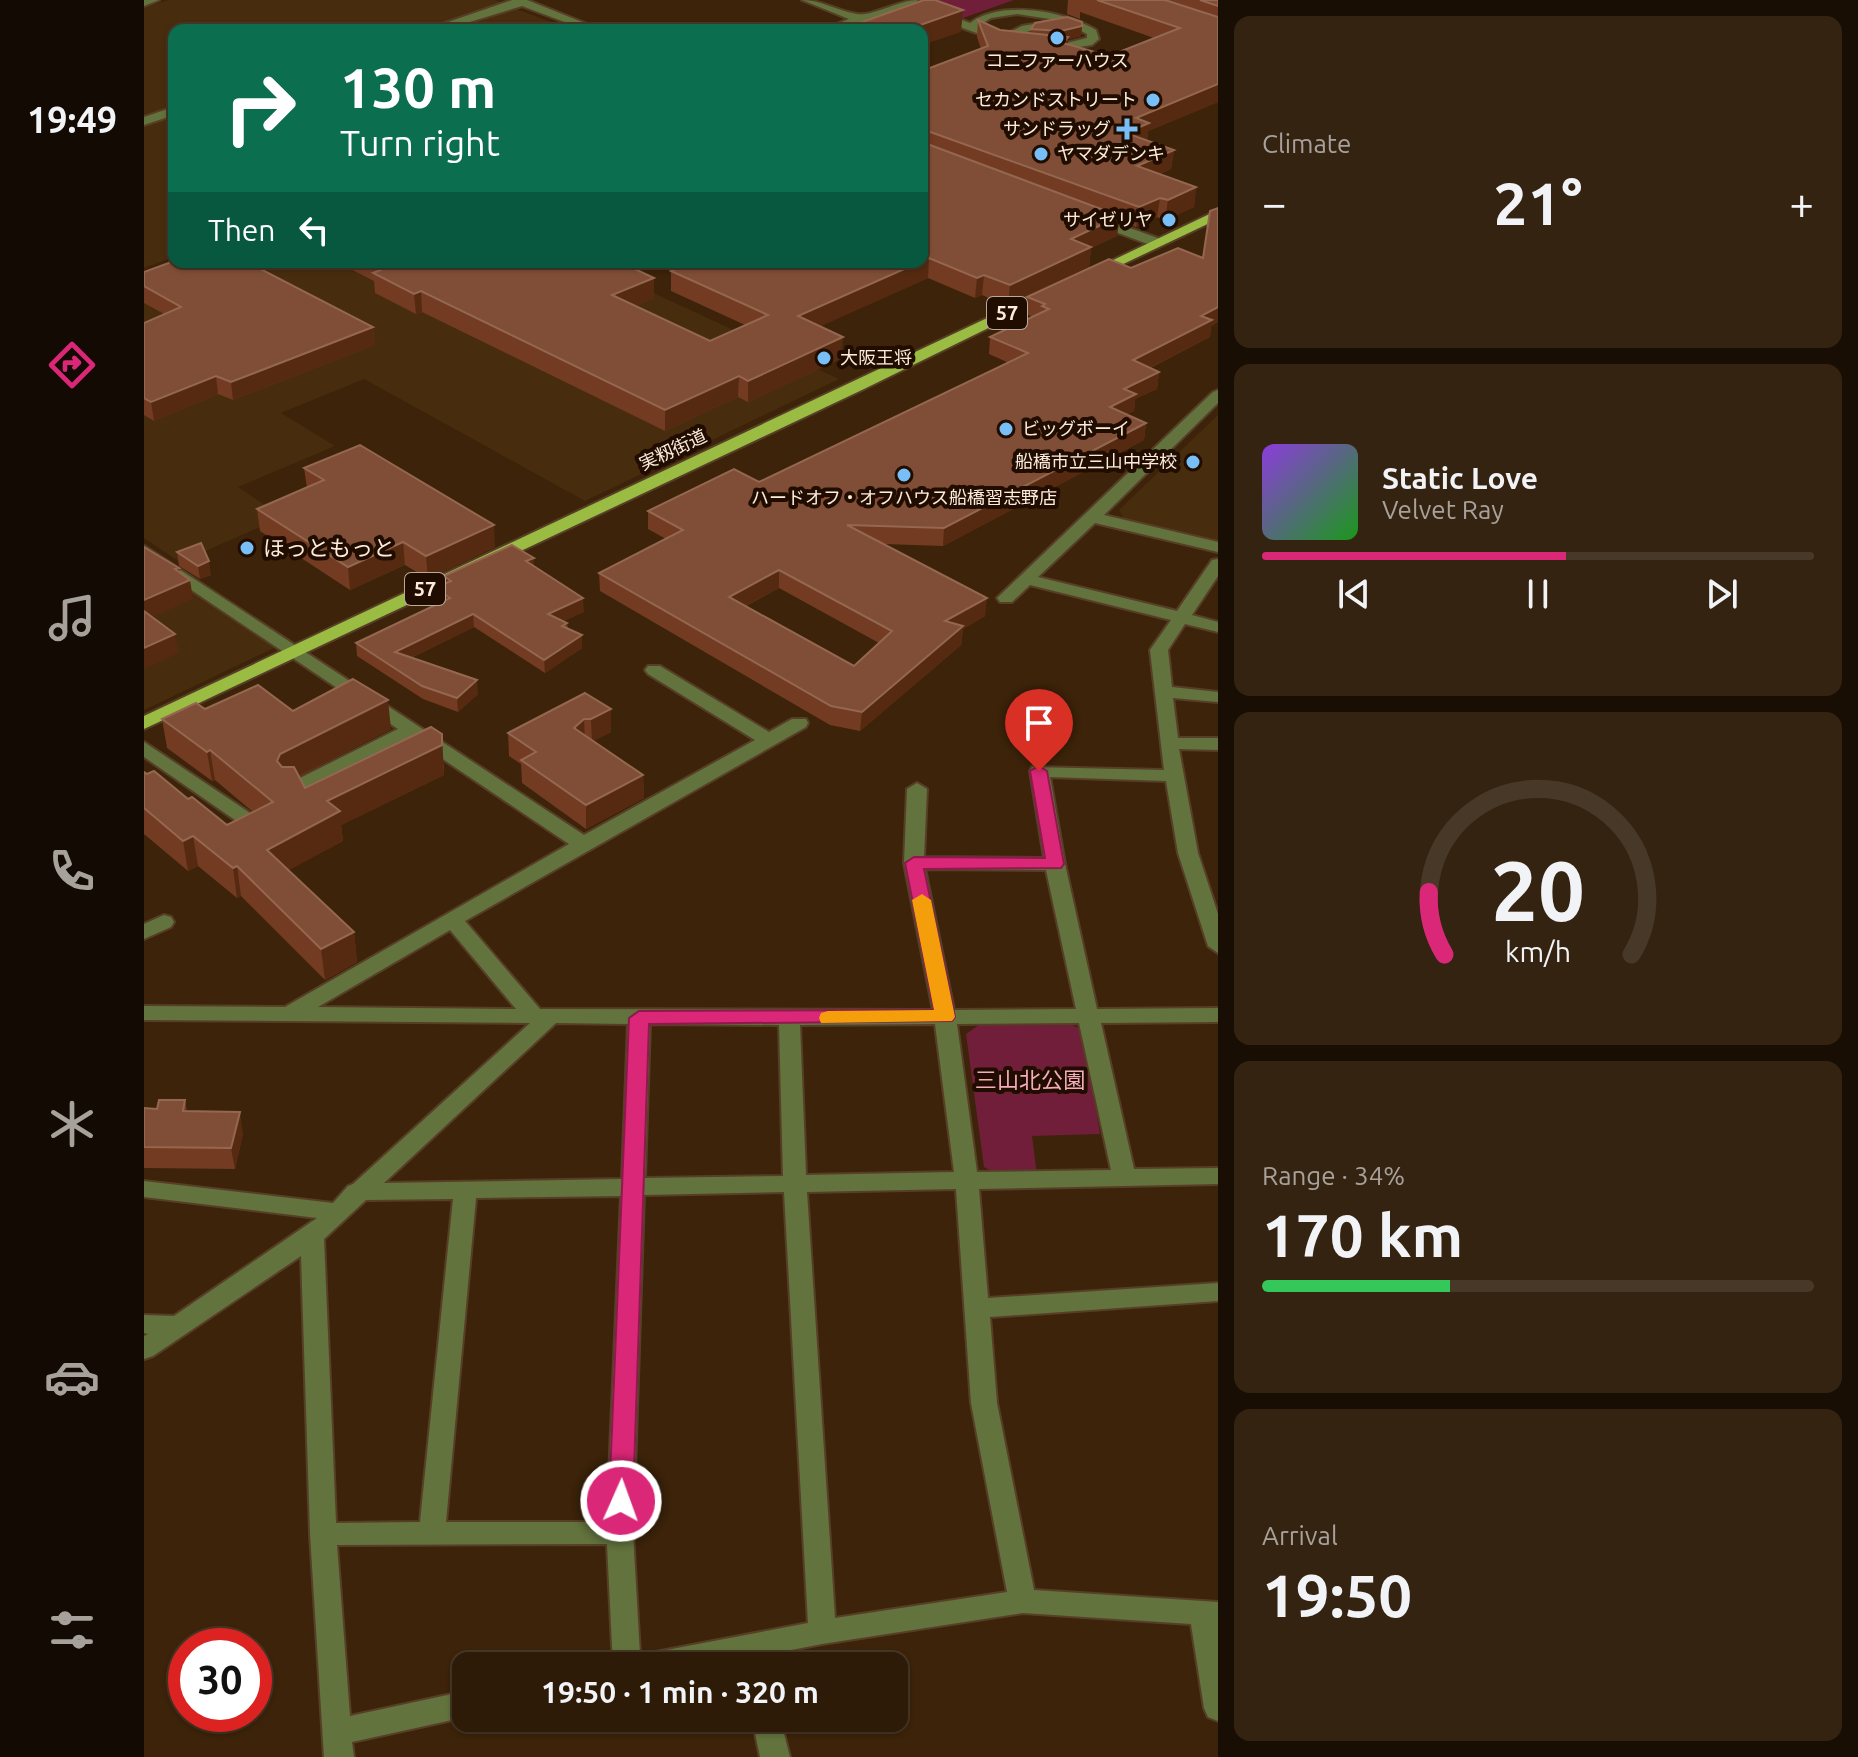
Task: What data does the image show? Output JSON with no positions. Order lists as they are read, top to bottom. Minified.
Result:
{"streets":{"main road":["57","実籾街道"]},"parks":["三山北公園"],"places":{"other":["コニファーハウス","セカンドストリート","ヤマダデンキ","サイゼリヤ","大阪王将","ビッグボーイ","船橋市立三山中学校","ハードオフ・オフハウス船橋習志野店","ほっともっと"],"health":["サンドラッグ"]},"page":{"tabs":"19:49","tile":["Climate",["Range · 34%","170 km"],["Arrival","19:50"]],"turn":["130 m","Turn right"],"heat":["−","21°","+"],"then":"Then","song":["Static Love","Velvet Ray"],"limit":"30","trip":"19:50 · 1 min · 320 m","gauge":["20","km/h"]}}
